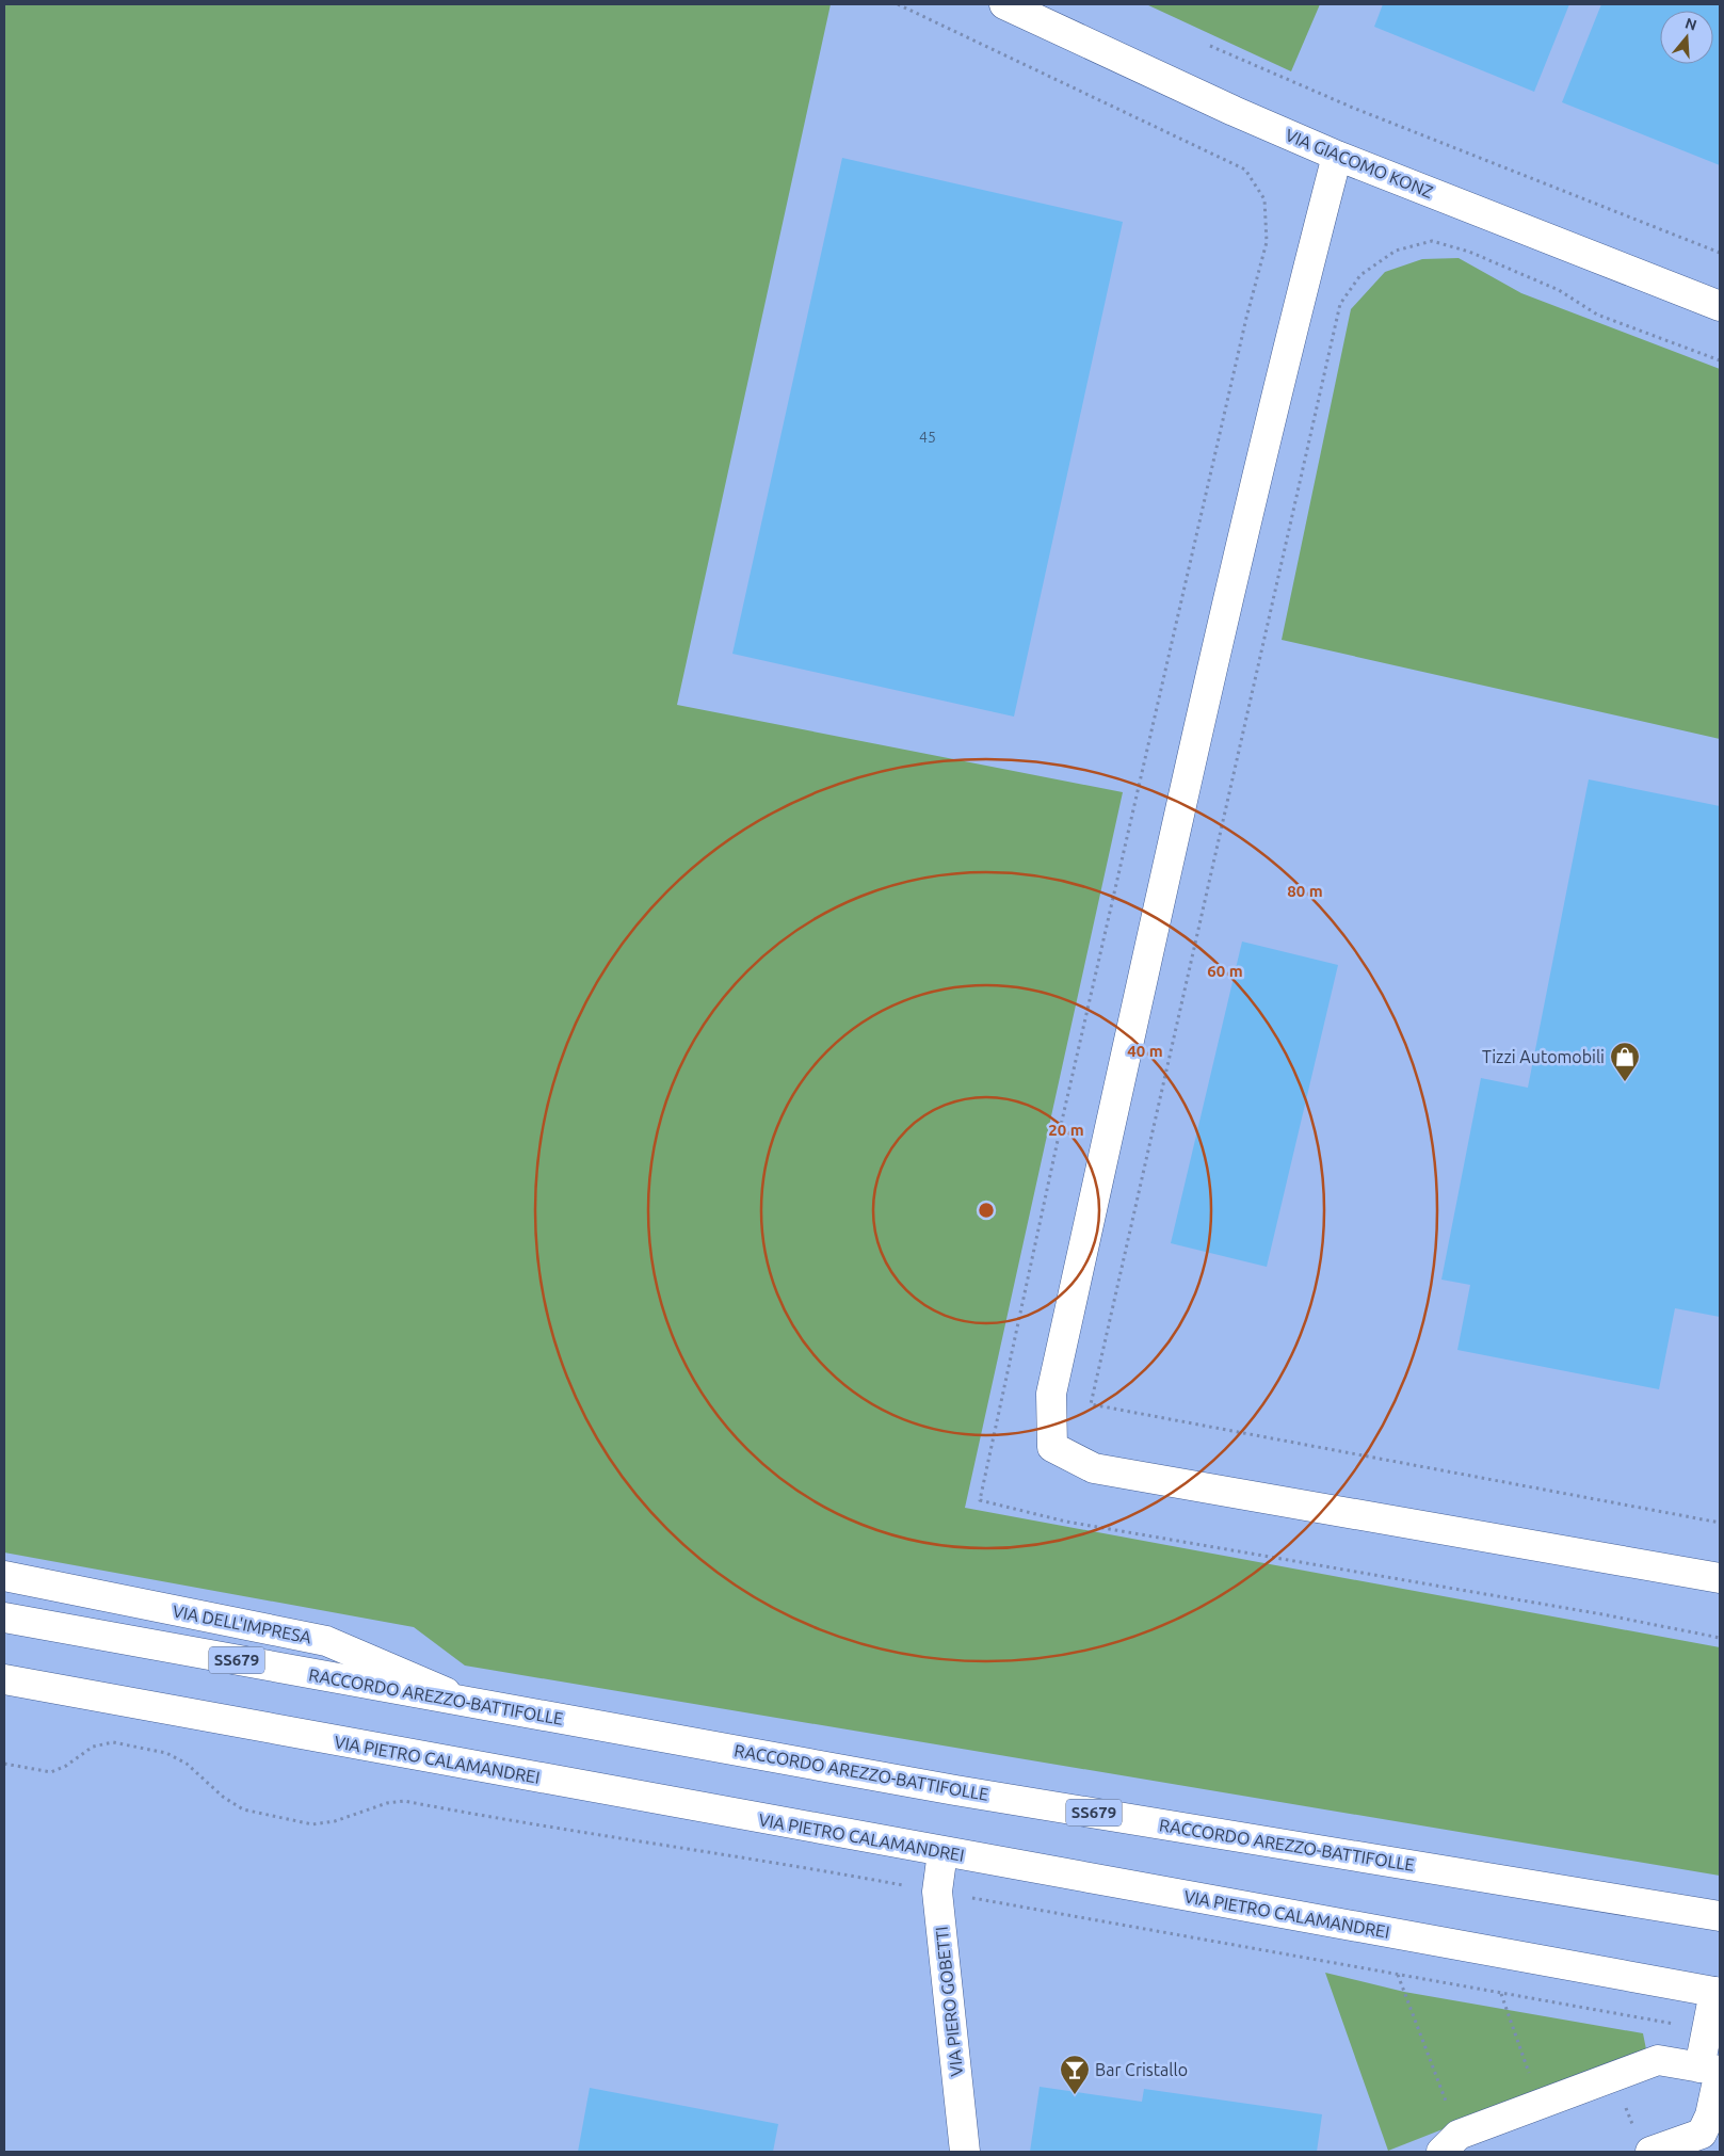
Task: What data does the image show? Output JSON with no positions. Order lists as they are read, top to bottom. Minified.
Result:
{"streets":{"street":["VIA GIACOMO KONZ","VIA DELL'IMPRESA","SS679","RACCORDO AREZZO-BATTIFOLLE","VIA PIETRO CALAMANDREI","VIA PIERO GOBETTI"]},"crossings":[["VIA DELL'IMPRESA","RACCORDO AREZZO-BATTIFOLLE"],["VIA PIETRO CALAMANDREI","VIA PIERO GOBETTI"]],"places":{"shop":["Tizzi Automobili"],"bar":["Bar Cristallo"]},"house_numbers":["45"],"north":"top","rings":["80 m","60 m","40 m","20 m"]}
